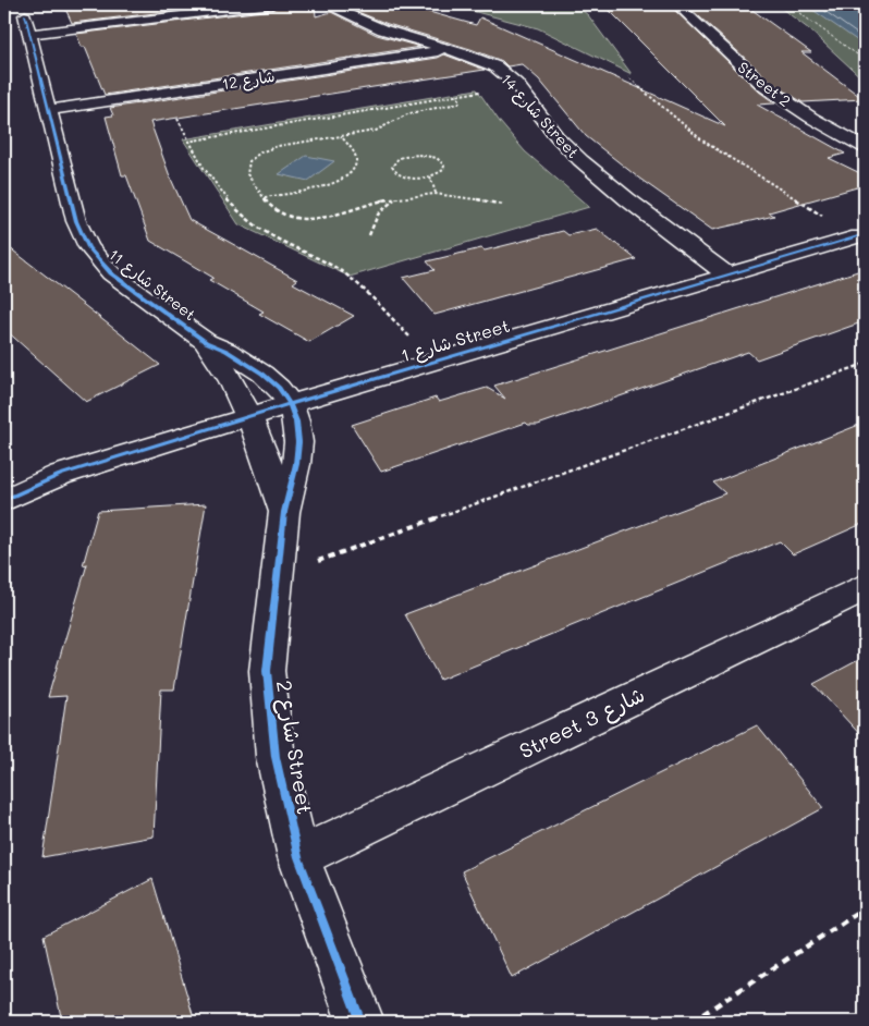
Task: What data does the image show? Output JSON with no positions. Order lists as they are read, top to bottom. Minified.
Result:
{"streets":{"street":["شارع 12","Street 2","شارع 14 Street","شارع 11 Street","شارع 1 Street","Street شارع 3","شارع 2 Street"]},"crossings":[["شارع 12","شارع 14 Street"],["شارع 12","شارع 11 Street"],["شارع 14 Street","شارع 1 Street"],["شارع 11 Street","شارع 1 Street"],["شارع 11 Street","شارع 2 Street"],["شارع 1 Street","شارع 2 Street"],["Street شارع 3","شارع 2 Street"]]}
